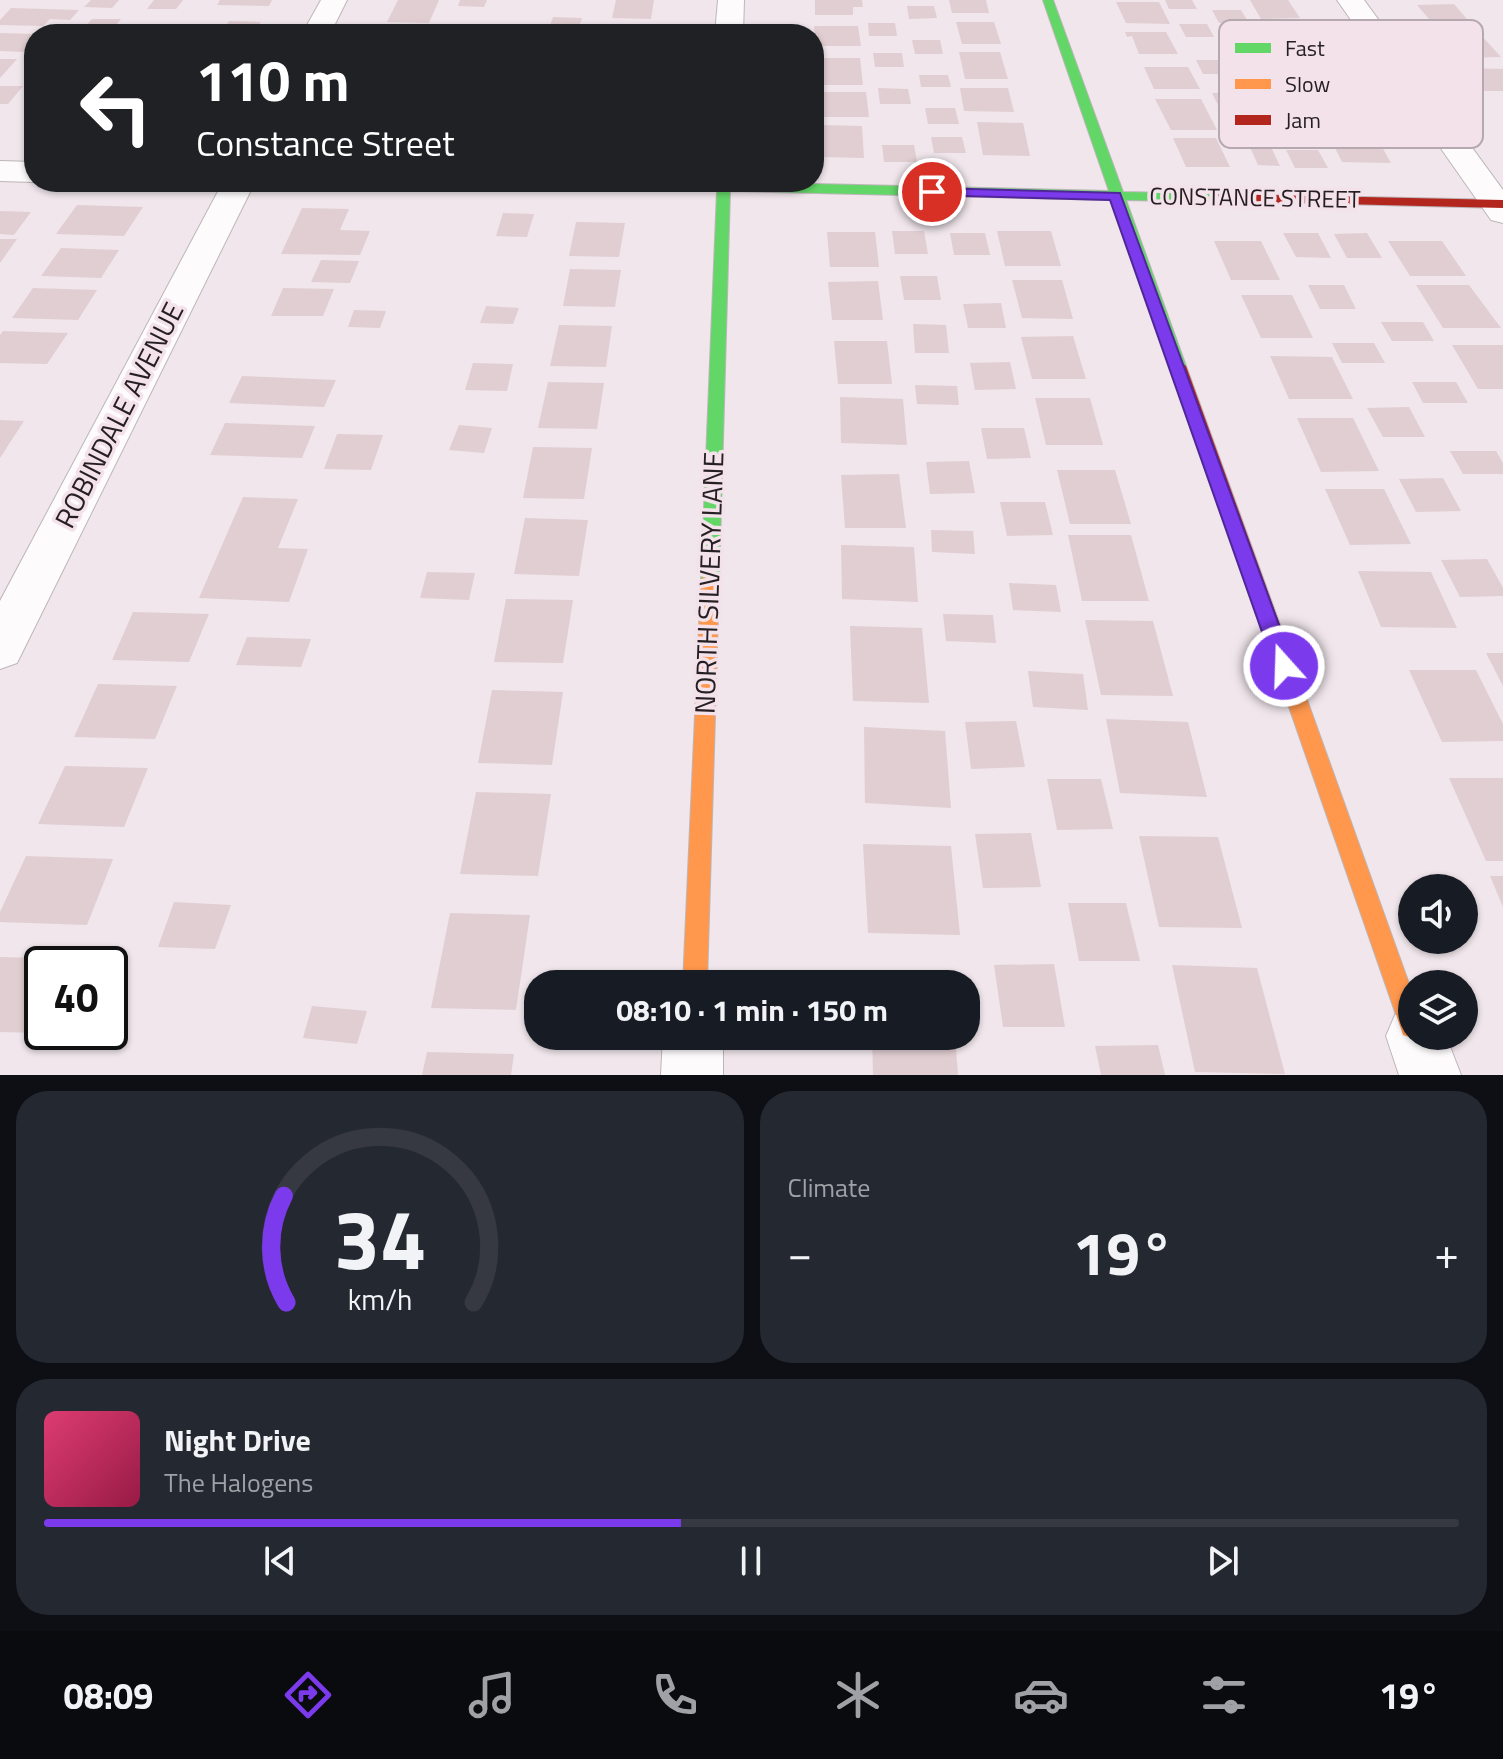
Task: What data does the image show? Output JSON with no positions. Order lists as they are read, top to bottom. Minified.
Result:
{"streets":{"street":["CONSTANCE STREET","ROBINDALE AVENUE","NORTH SILVERY LANE"]},"legend":["Fast","Slow","Jam"],"page":{"turn":["110 m","Constance Street"],"limit":"40","trip":"08:10 · 1 min · 150 m","tile":"Climate","heat":["−","19°","+"],"song":["Night Drive","The Halogens"],"tabs":["08:09","19°"],"gauge":["34","km/h"]}}
